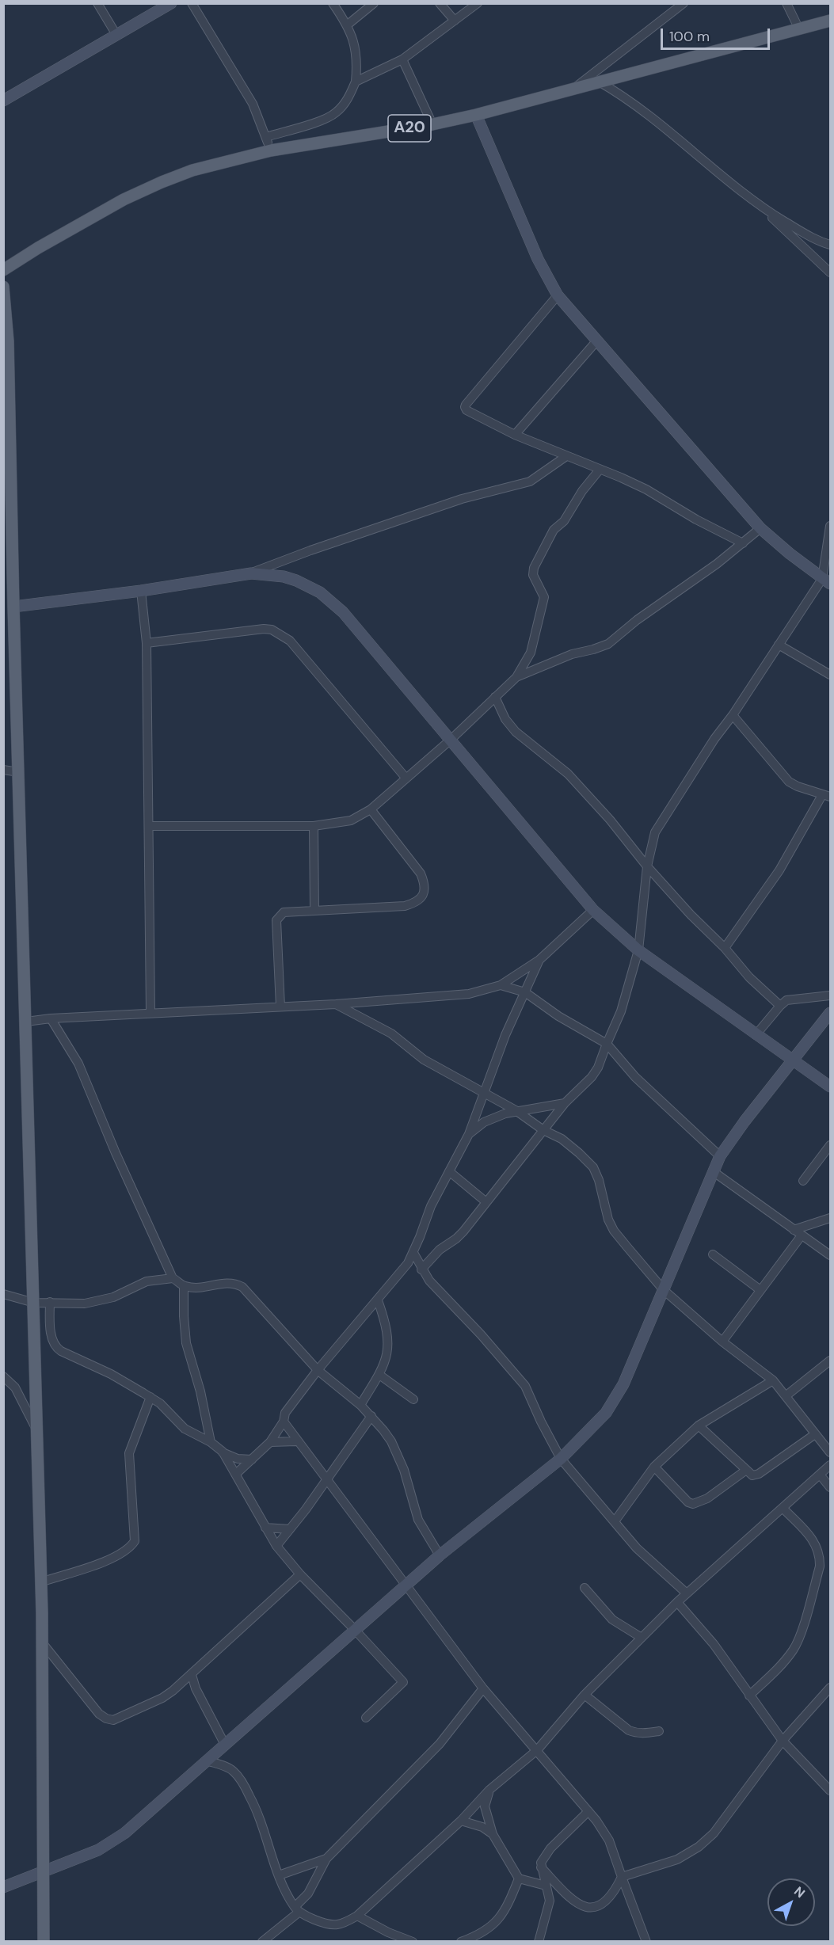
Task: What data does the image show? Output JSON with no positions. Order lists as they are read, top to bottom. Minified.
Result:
{"streets":{"main road":["A20"]},"scale_bar":"100 m","north":"top right"}
